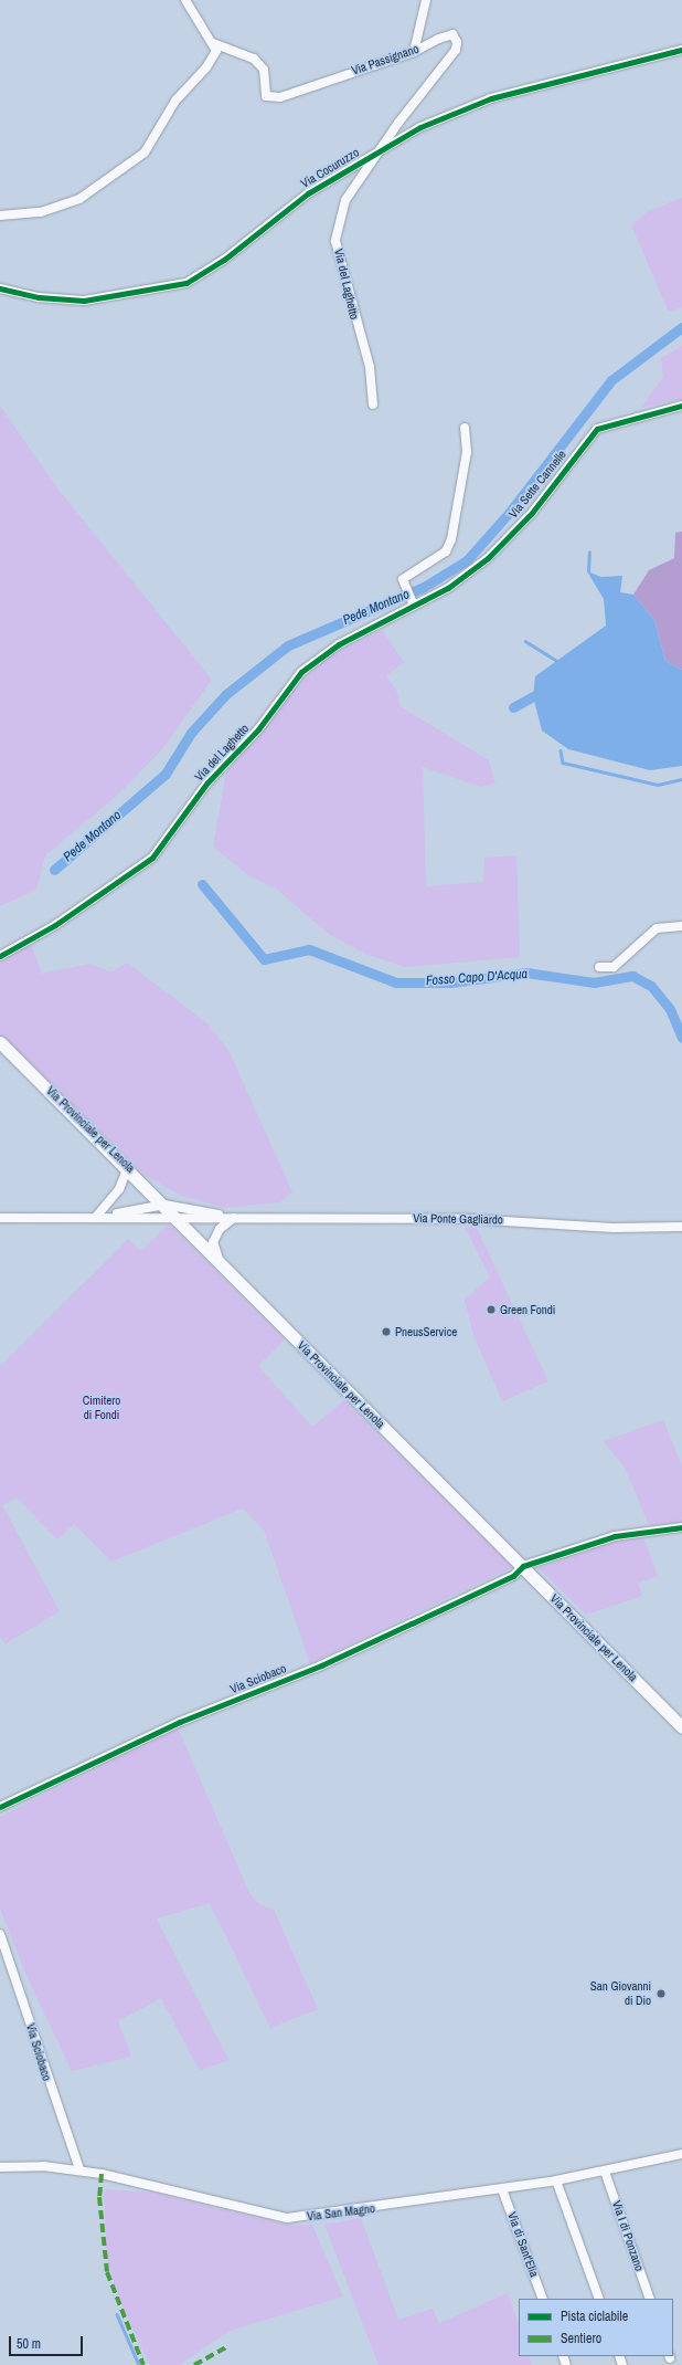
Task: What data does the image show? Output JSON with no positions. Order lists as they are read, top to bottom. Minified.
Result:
{"streets":{"main road":["Via Provinciale per Lenola"],"street":["Via Passignano","Via Cocuruzzo","Via del Laghetto","Via Sette Cannelle","Via Ponte Gagliardo","Via Sciobaco","Via San Magno","Via I di Ponzano","Via di Sant'Elia"]},"crossings":[["Via Passignano","Via Cocuruzzo"],["Via Passignano","Via del Laghetto"],["Via Cocuruzzo","Via del Laghetto"],["Via del Laghetto","Via Sette Cannelle"],["Via Provinciale per Lenola","Via Ponte Gagliardo"],["Via Provinciale per Lenola","Via Sciobaco"],["Via Sciobaco","Via San Magno"],["Via San Magno","Via I di Ponzano"],["Via San Magno","Via di Sant'Elia"]],"water":["Pede Montano","Fosso Capo D'Acqua"],"parks":["Cimitero di Fondi"],"places":["Green Fondi","PneusService","San Giovanni di Dio"],"legend":["Pista ciclabile","Sentiero"],"scale_bar":"50 m"}
